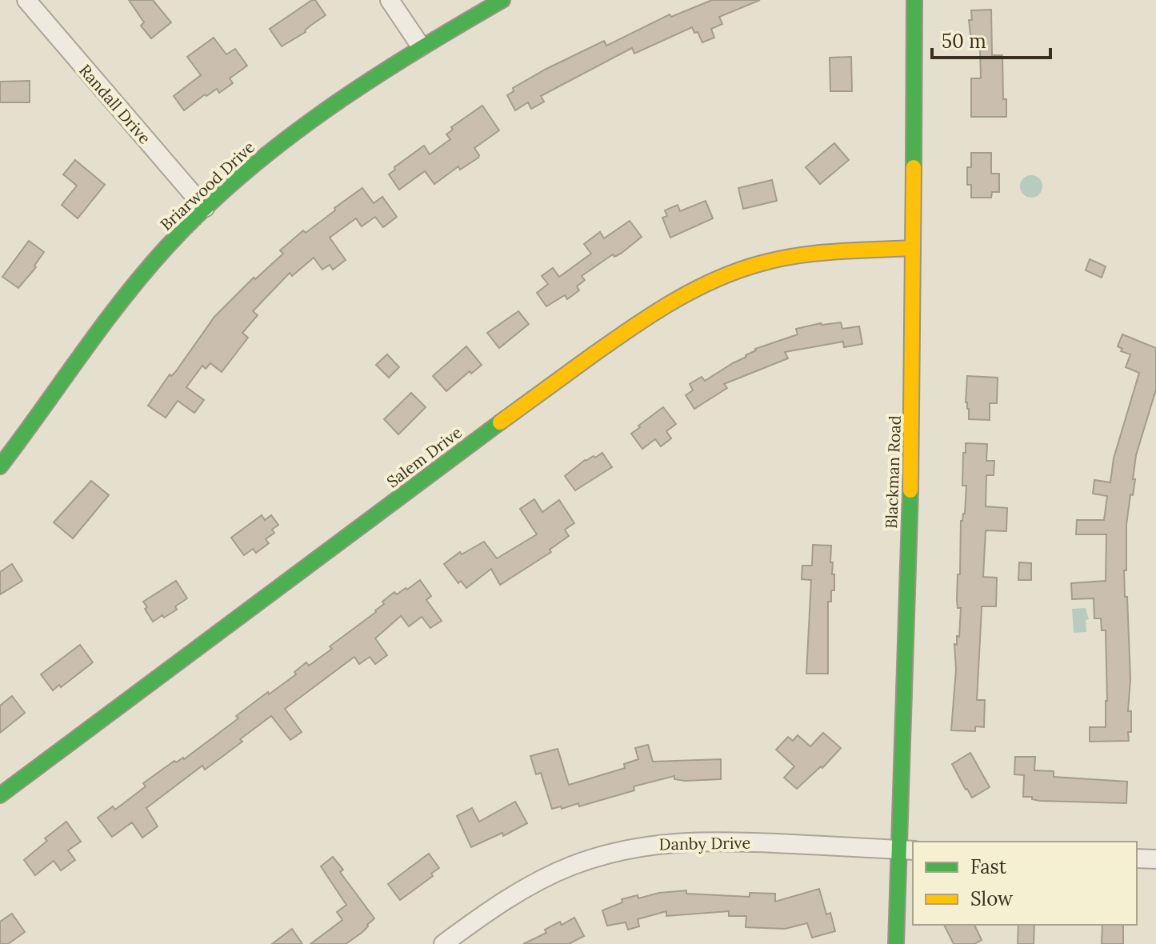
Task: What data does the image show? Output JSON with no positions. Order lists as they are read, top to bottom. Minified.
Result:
{"streets":{"street":["Randall Drive","Briarwood Drive","Salem Drive","Blackman Road","Danby Drive"]},"crossings":[["Randall Drive","Briarwood Drive"],["Salem Drive","Blackman Road"],["Blackman Road","Danby Drive"]],"legend":["Fast","Slow"],"scale_bar":"50 m"}
